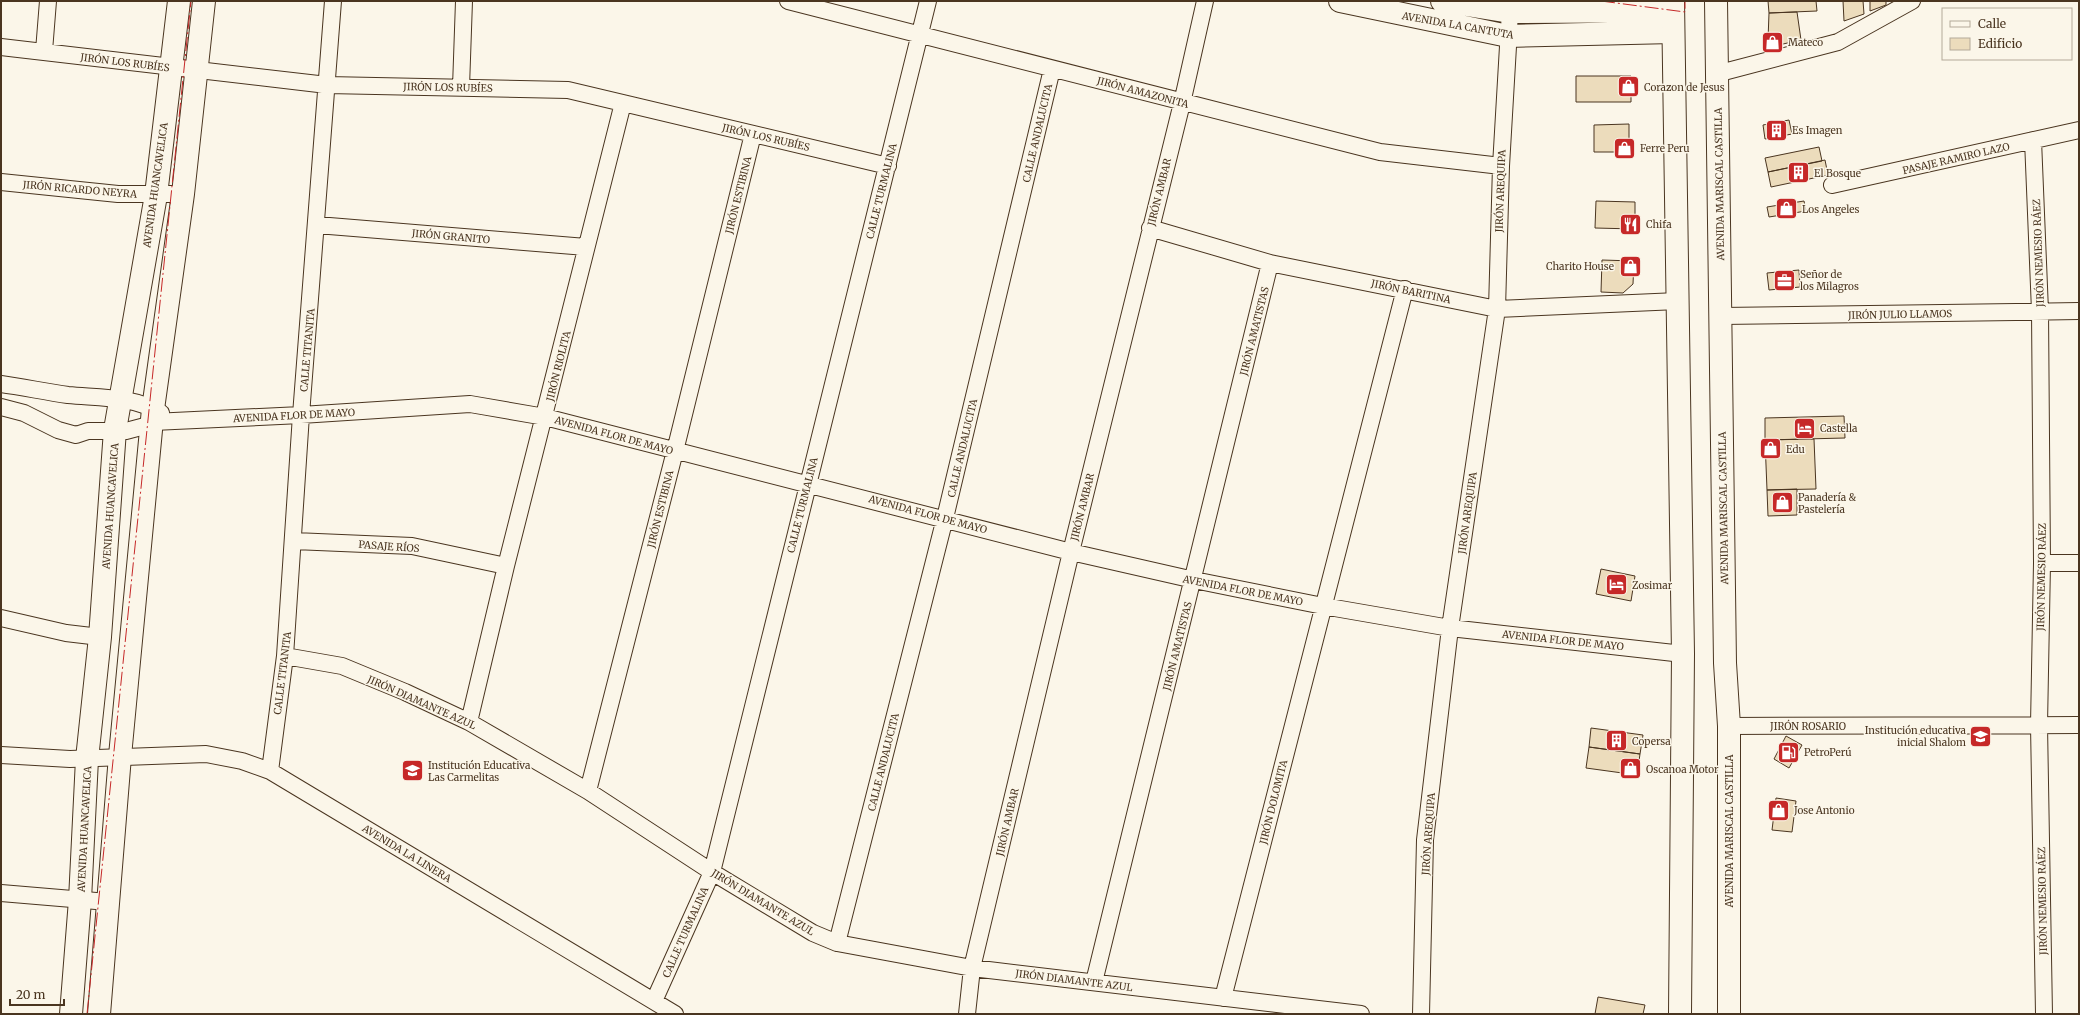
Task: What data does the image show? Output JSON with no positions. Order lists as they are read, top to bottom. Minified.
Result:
{"streets":{"main road":["AVENIDA LA CANTUTA","AVENIDA MARISCAL CASTILLA","AVENIDA HUANCAVELICA"],"street":["JIRÓN LOS RUBÍES","JIRÓN AMAZONITA","CALLE ANDALUCITA","PASAJE RAMIRO LAZO","JIRÓN RICARDO NEYRA","CALLE TURMALINA","JIRÓN AREQUIPA","JIRÓN AMBAR","JIRÓN ESTIBINA","JIRÓN GRANITO","JIRÓN NEMESIO RÁEZ","JIRÓN BARITINA","JIRÓN JULIO LLAMOS","JIRÓN AMATISTAS","CALLE TITANITA","JIRÓN RIOLITA","AVENIDA FLOR DE MAYO","PASAJE RÍOS","JIRÓN DIAMANTE AZUL","JIRÓN ROSARIO","JIRÓN DOLOMITA","AVENIDA LA LINERA"]},"crossings":[["AVENIDA LA CANTUTA","JIRÓN AREQUIPA"],["JIRÓN LOS RUBÍES","AVENIDA HUANCAVELICA"],["JIRÓN LOS RUBÍES","CALLE TURMALINA"],["JIRÓN LOS RUBÍES","JIRÓN ESTIBINA"],["JIRÓN LOS RUBÍES","CALLE TITANITA"],["JIRÓN LOS RUBÍES","JIRÓN RIOLITA"],["JIRÓN AMAZONITA","CALLE ANDALUCITA"],["JIRÓN AMAZONITA","CALLE TURMALINA"],["JIRÓN AMAZONITA","JIRÓN AREQUIPA"],["JIRÓN AMAZONITA","JIRÓN AMBAR"],["CALLE ANDALUCITA","AVENIDA FLOR DE MAYO"],["CALLE ANDALUCITA","JIRÓN DIAMANTE AZUL"],["PASAJE RAMIRO LAZO","JIRÓN NEMESIO RÁEZ"],["AVENIDA MARISCAL CASTILLA","JIRÓN JULIO LLAMOS"],["AVENIDA MARISCAL CASTILLA","JIRÓN ROSARIO"],["AVENIDA HUANCAVELICA","JIRÓN RICARDO NEYRA"],["AVENIDA HUANCAVELICA","AVENIDA FLOR DE MAYO"],["AVENIDA HUANCAVELICA","AVENIDA LA LINERA"],["CALLE TURMALINA","AVENIDA FLOR DE MAYO"],["CALLE TURMALINA","JIRÓN DIAMANTE AZUL"],["CALLE TURMALINA","AVENIDA LA LINERA"],["JIRÓN AREQUIPA","JIRÓN BARITINA"],["JIRÓN AREQUIPA","AVENIDA FLOR DE MAYO"],["JIRÓN AMBAR","JIRÓN BARITINA"],["JIRÓN AMBAR","AVENIDA FLOR DE MAYO"],["JIRÓN AMBAR","JIRÓN DIAMANTE AZUL"],["JIRÓN ESTIBINA","AVENIDA FLOR DE MAYO"],["JIRÓN ESTIBINA","JIRÓN DIAMANTE AZUL"],["JIRÓN GRANITO","CALLE TITANITA"],["JIRÓN GRANITO","JIRÓN RIOLITA"],["JIRÓN NEMESIO RÁEZ","JIRÓN JULIO LLAMOS"],["JIRÓN NEMESIO RÁEZ","JIRÓN ROSARIO"],["JIRÓN BARITINA","JIRÓN AMATISTAS"],["JIRÓN BARITINA","JIRÓN DOLOMITA"],["JIRÓN AMATISTAS","AVENIDA FLOR DE MAYO"],["JIRÓN AMATISTAS","JIRÓN DIAMANTE AZUL"],["CALLE TITANITA","AVENIDA FLOR DE MAYO"],["CALLE TITANITA","PASAJE RÍOS"],["CALLE TITANITA","JIRÓN DIAMANTE AZUL"],["CALLE TITANITA","AVENIDA LA LINERA"],["JIRÓN RIOLITA","AVENIDA FLOR DE MAYO"],["JIRÓN RIOLITA","PASAJE RÍOS"],["JIRÓN RIOLITA","JIRÓN DIAMANTE AZUL"],["AVENIDA FLOR DE MAYO","JIRÓN DOLOMITA"],["JIRÓN DIAMANTE AZUL","JIRÓN DOLOMITA"]],"places":{"shop":["Mateco","Corazon de Jesus","Ferre Peru","Los Angeles","Charito House","Edu","Panadería & Pastelería","Oscanoa Motor","Jose Antonio"],"building":["Es Imagen","El Bosque","Copersa"],"restaurant":["Chifa"],"office":["Señor de los Milagros"],"hotel":["Castella","Zosimar"],"school or university":["Institución educativa inicial Shalom","Institución Educativa Las Carmelitas"],"fuel station":["PetroPerú"]},"legend":["Calle","Edificio"],"scale_bar":"20 m"}
